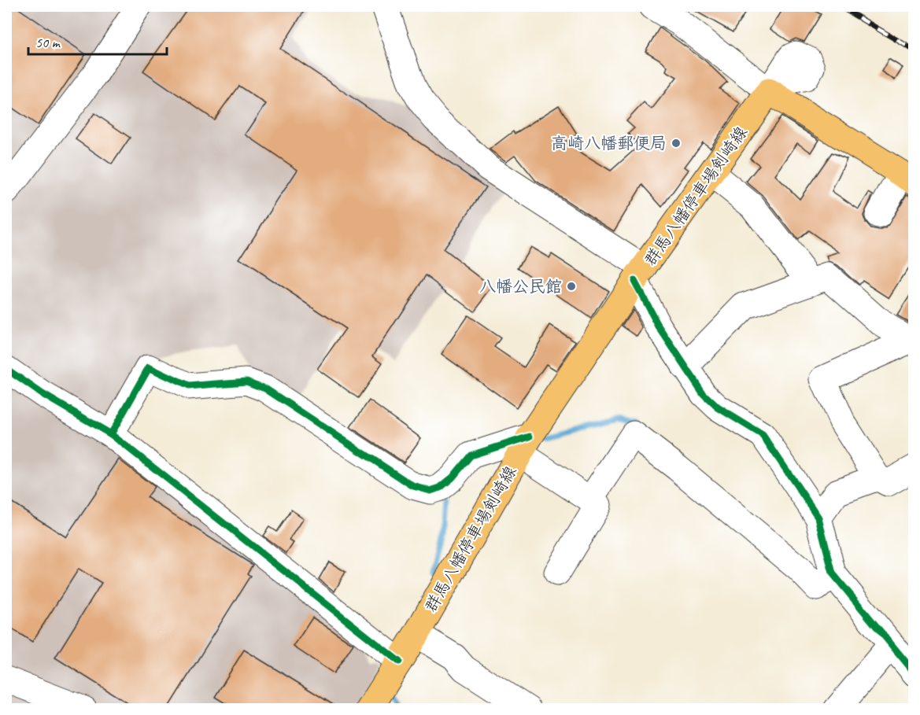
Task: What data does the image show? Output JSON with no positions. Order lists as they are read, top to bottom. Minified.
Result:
{"streets":{"main road":["群馬八幡停車場剣崎線"]},"places":["高崎八幡郵便局","八幡公民館"],"scale_bar":"50 m"}
